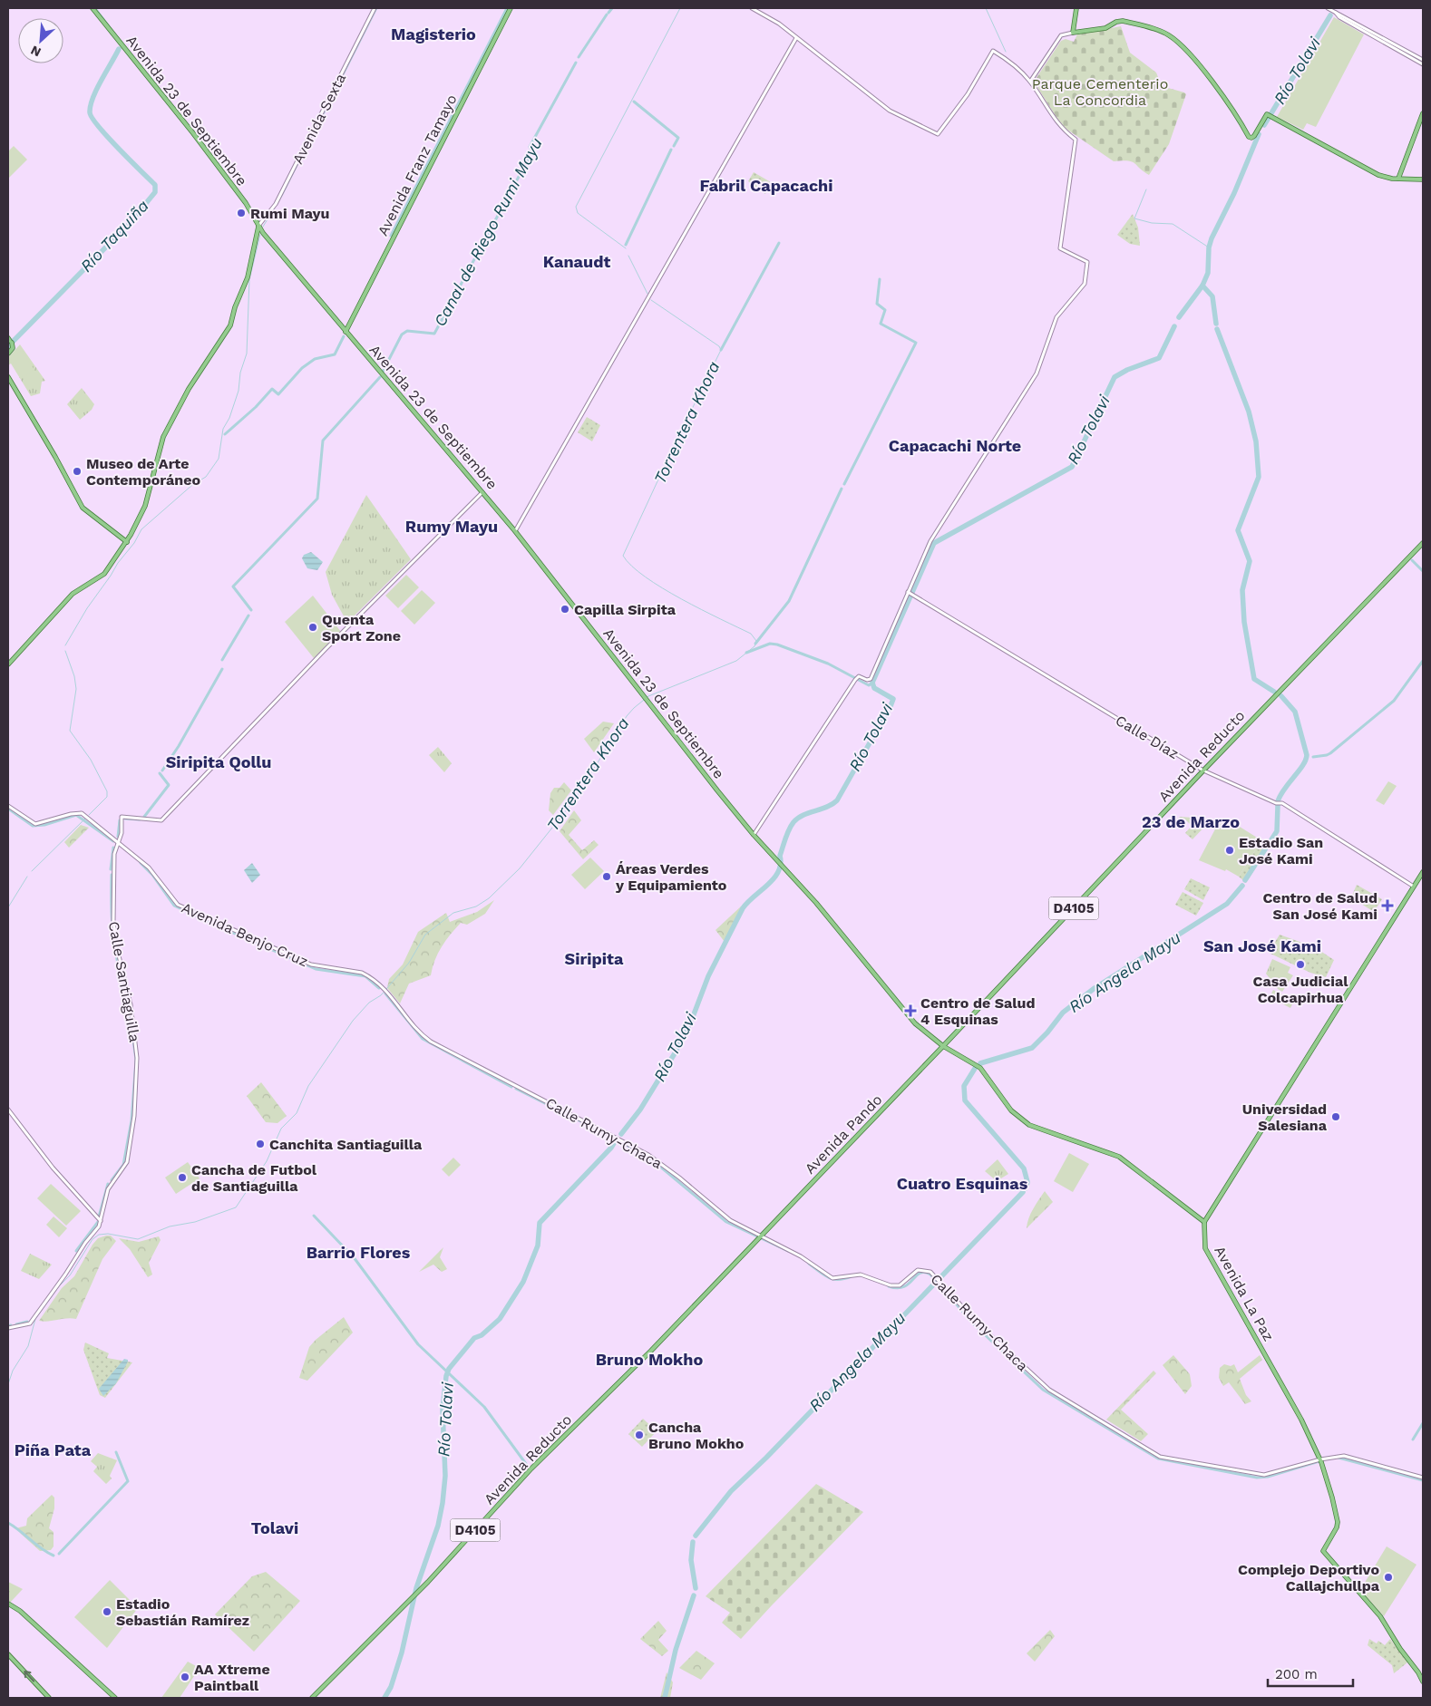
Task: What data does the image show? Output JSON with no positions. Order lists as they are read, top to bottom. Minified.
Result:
{"streets":{"main road":["Avenida 23 de Septiembre","Avenida Franz Tamayo","Avenida Reducto","D4105","Avenida Pando","Avenida La Paz"],"street":["Avenida Sexta","Calle Díaz","Avenida Benjo Cruz","Calle Santiaguilla","Calle Rumy-Chaca"]},"crossings":[["Avenida 23 de Septiembre","Avenida Sexta"],["Avenida 23 de Septiembre","Avenida Franz Tamayo"],["Avenida 23 de Septiembre","Avenida Reducto"],["Avenida 23 de Septiembre","Calle Santiaguilla"],["Avenida 23 de Septiembre","Avenida Pando"],["Avenida 23 de Septiembre","Avenida La Paz"],["Calle Díaz","Avenida Reducto"],["Avenida Reducto","Calle Rumy-Chaca"],["Avenida Reducto","Avenida Pando"],["Avenida Benjo Cruz","Calle Santiaguilla"],["Avenida Benjo Cruz","Calle Rumy-Chaca"],["Calle Rumy-Chaca","Avenida Pando"],["Calle Rumy-Chaca","Avenida La Paz"]],"districts":["Magisterio","Fabril Capacachi","Kanaudt","Capacachi Norte","Rumy Mayu","Siripita Qollu","23 de Marzo","San José Kami","Siripita","Cuatro Esquinas","Barrio Flores","Bruno Mokho","Piña Pata","Tolavi"],"water":["Río Tolavi","Canal de Riego Rumi Mayu","Río Taquiña","Torrentera Khora","Río Angela Mayu"],"parks":["Parque Cementerio La Concordia"],"places":{"other":["Rumi Mayu","Museo de Arte Contemporáneo","Capilla Sirpita","Quenta Sport Zone","Estadio San José Kami","Áreas Verdes y Equipamiento","Casa Judicial Colcapirhua","Universidad Salesiana","Canchita Santiaguilla","Cancha de Futbol de Santiaguilla","Cancha Bruno Mokho","Complejo Deportivo Callajchullpa","Estadio Sebastián Ramírez","AA Xtreme Paintball"],"health":["Centro de Salud San José Kami","Centro de Salud 4 Esquinas"]},"scale_bar":"200 m","north":"bottom left"}
